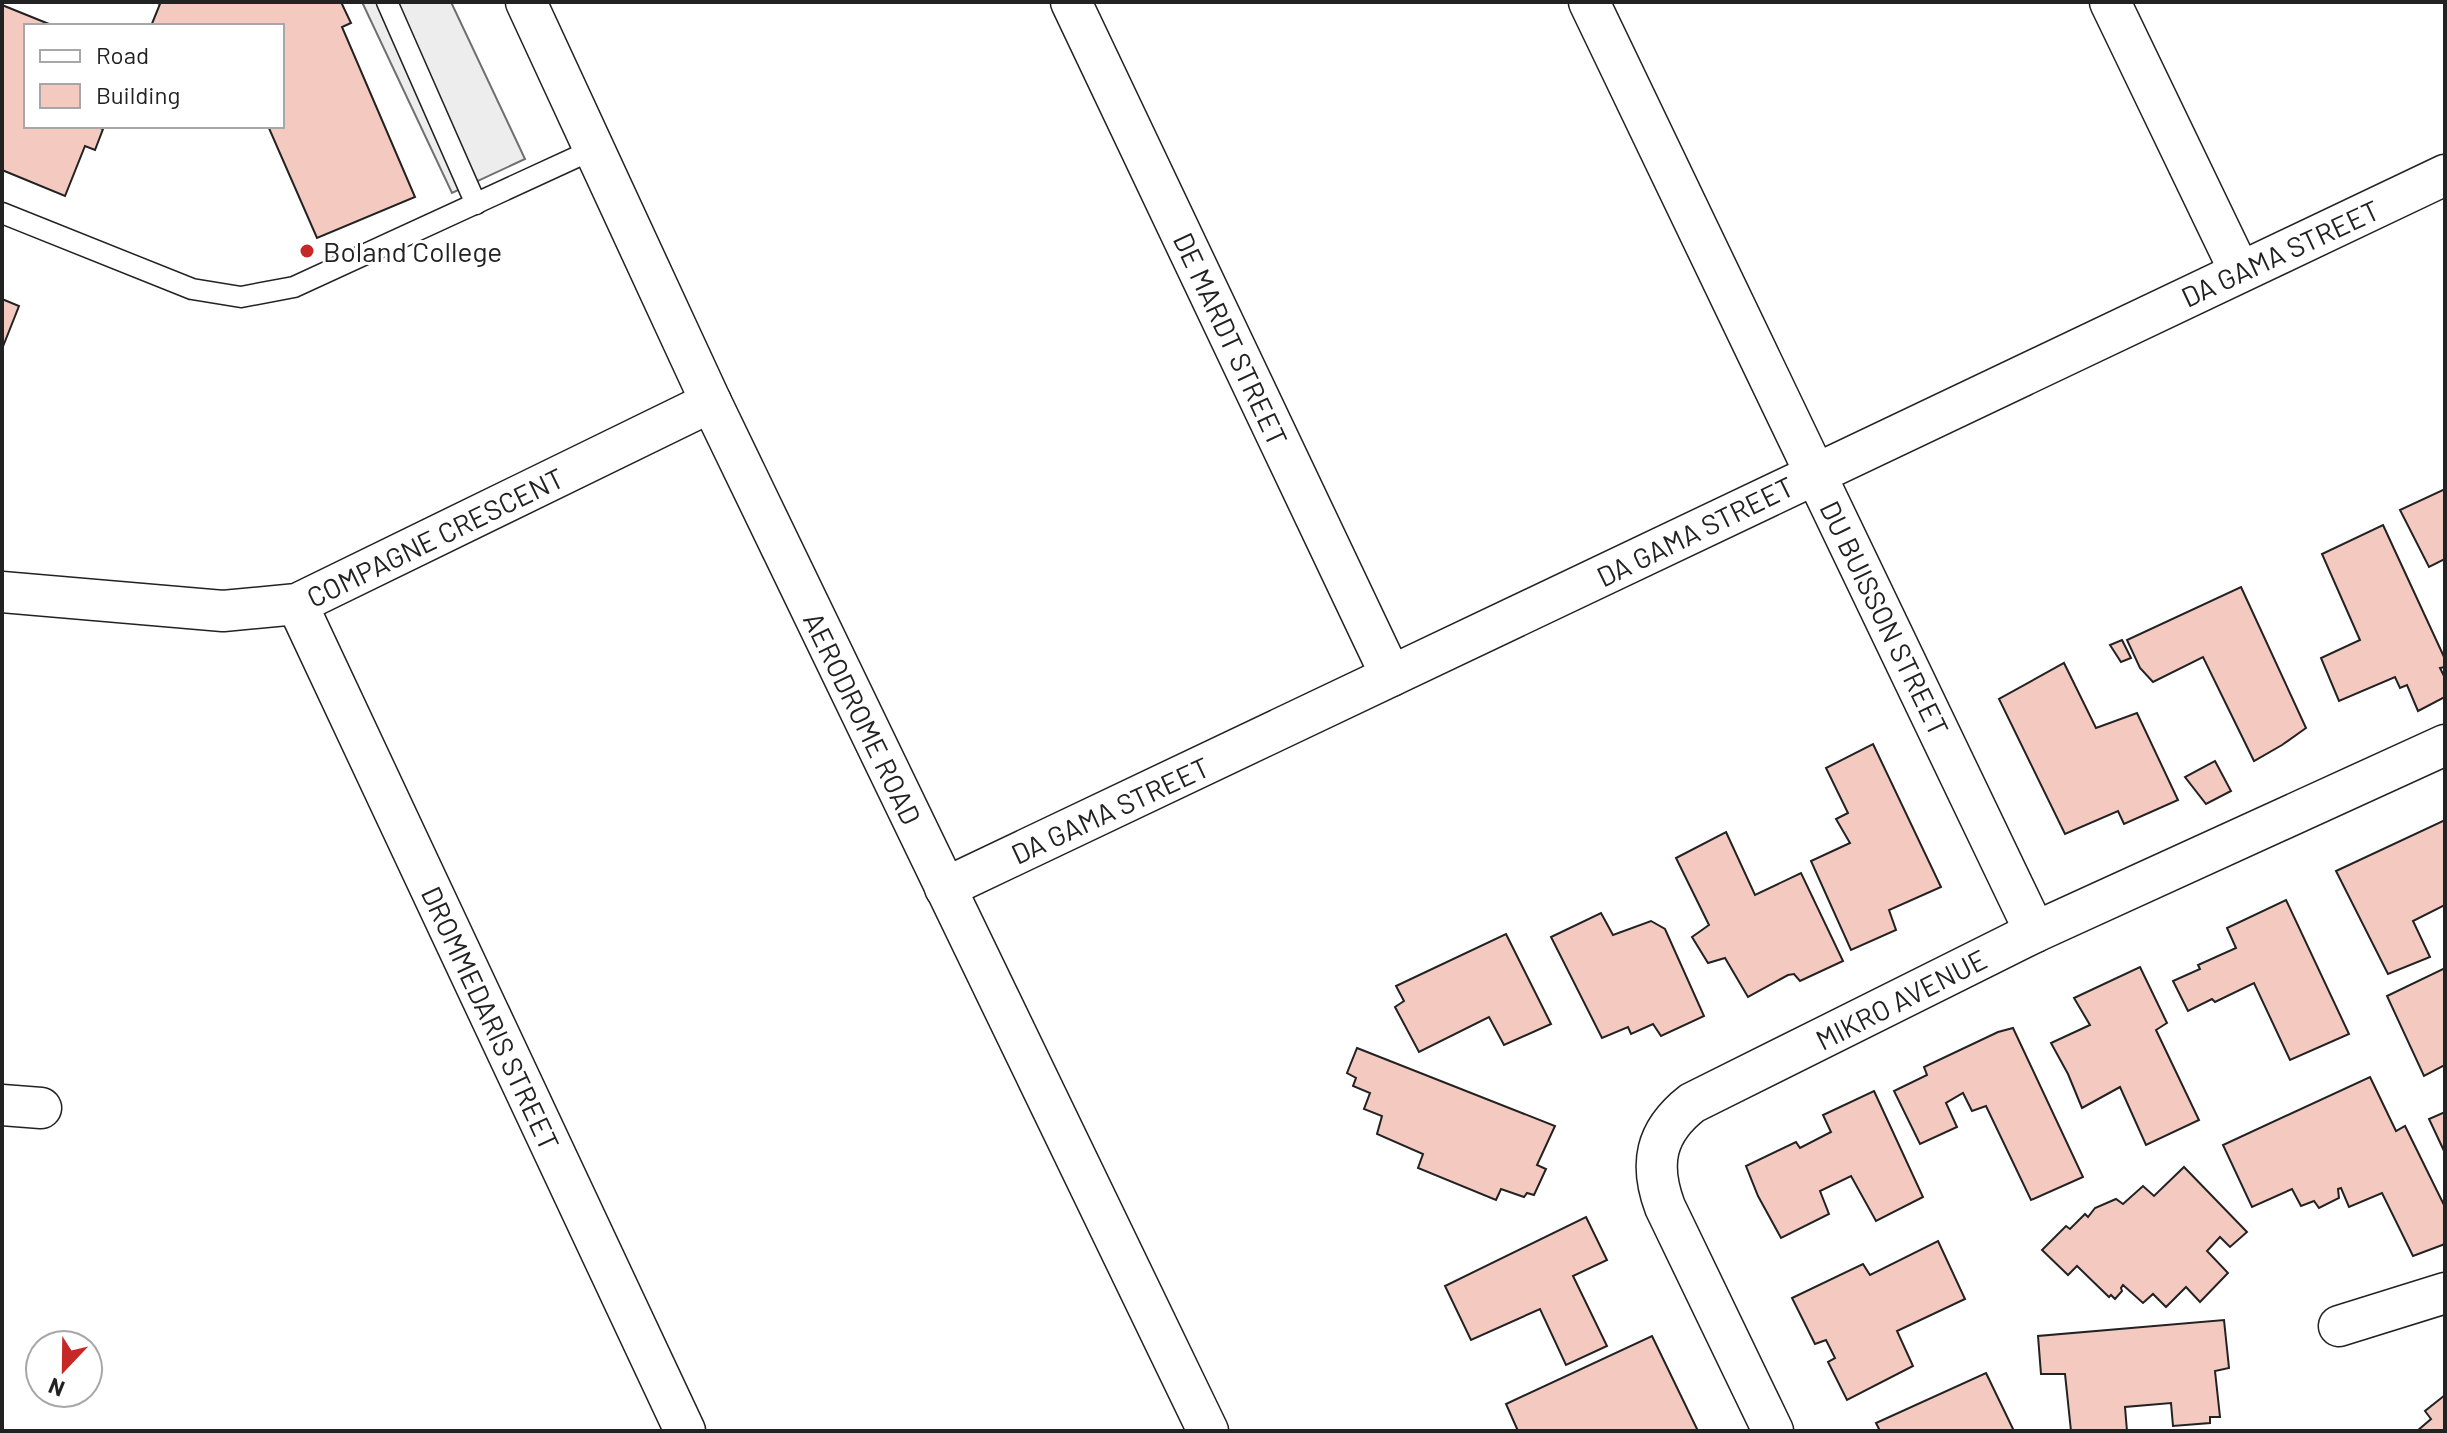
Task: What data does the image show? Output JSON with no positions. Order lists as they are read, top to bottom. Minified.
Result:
{"streets":{"street":["DA GAMA STREET","DE MARDT STREET","COMPAGNE CRESCENT","DU BUISSON STREET","AERODROME ROAD","MIKRO AVENUE","DROMMEDARIS STREET"]},"crossings":[["DA GAMA STREET","DE MARDT STREET"],["DA GAMA STREET","DU BUISSON STREET"],["DA GAMA STREET","AERODROME ROAD"],["COMPAGNE CRESCENT","AERODROME ROAD"],["COMPAGNE CRESCENT","DROMMEDARIS STREET"],["DU BUISSON STREET","MIKRO AVENUE"]],"places":["Boland College"],"legend":["Road","Building"],"north":"bottom"}
